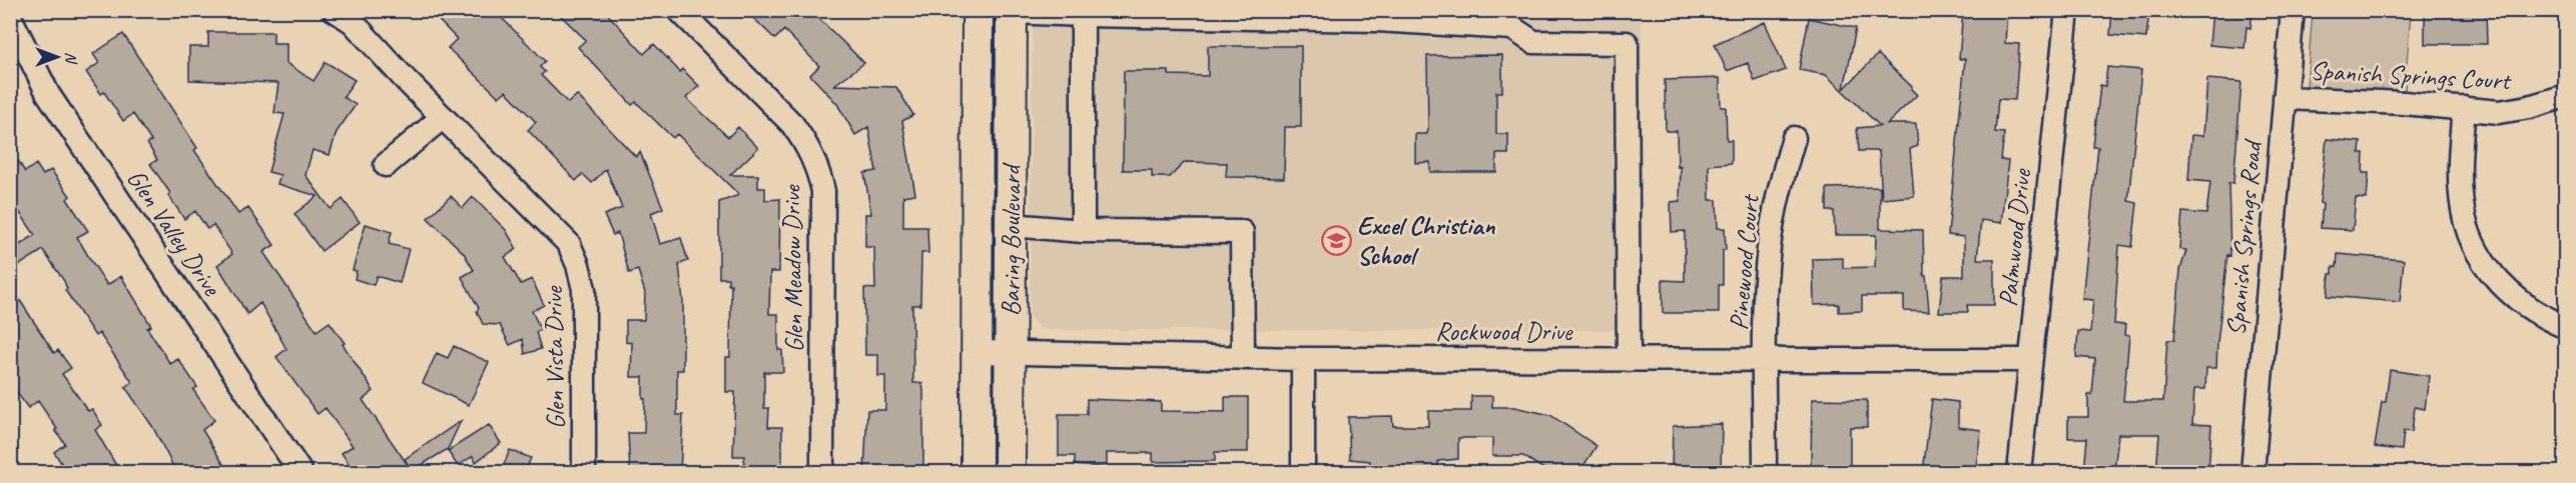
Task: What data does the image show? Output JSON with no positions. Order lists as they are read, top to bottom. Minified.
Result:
{"streets":{"main road":["Baring Boulevard"],"street":["Spanish Springs Court","Glen Valley Drive","Palmwood Drive","Spanish Springs Road","Pinewood Court","Glen Meadow Drive","Rockwood Drive","Glen Vista Drive"]},"crossings":[["Spanish Springs Court","Spanish Springs Road"],["Palmwood Drive","Rockwood Drive"],["Baring Boulevard","Rockwood Drive"],["Pinewood Court","Rockwood Drive"]],"places":{"school or university":["Excel Christian School"]},"north":"right"}
